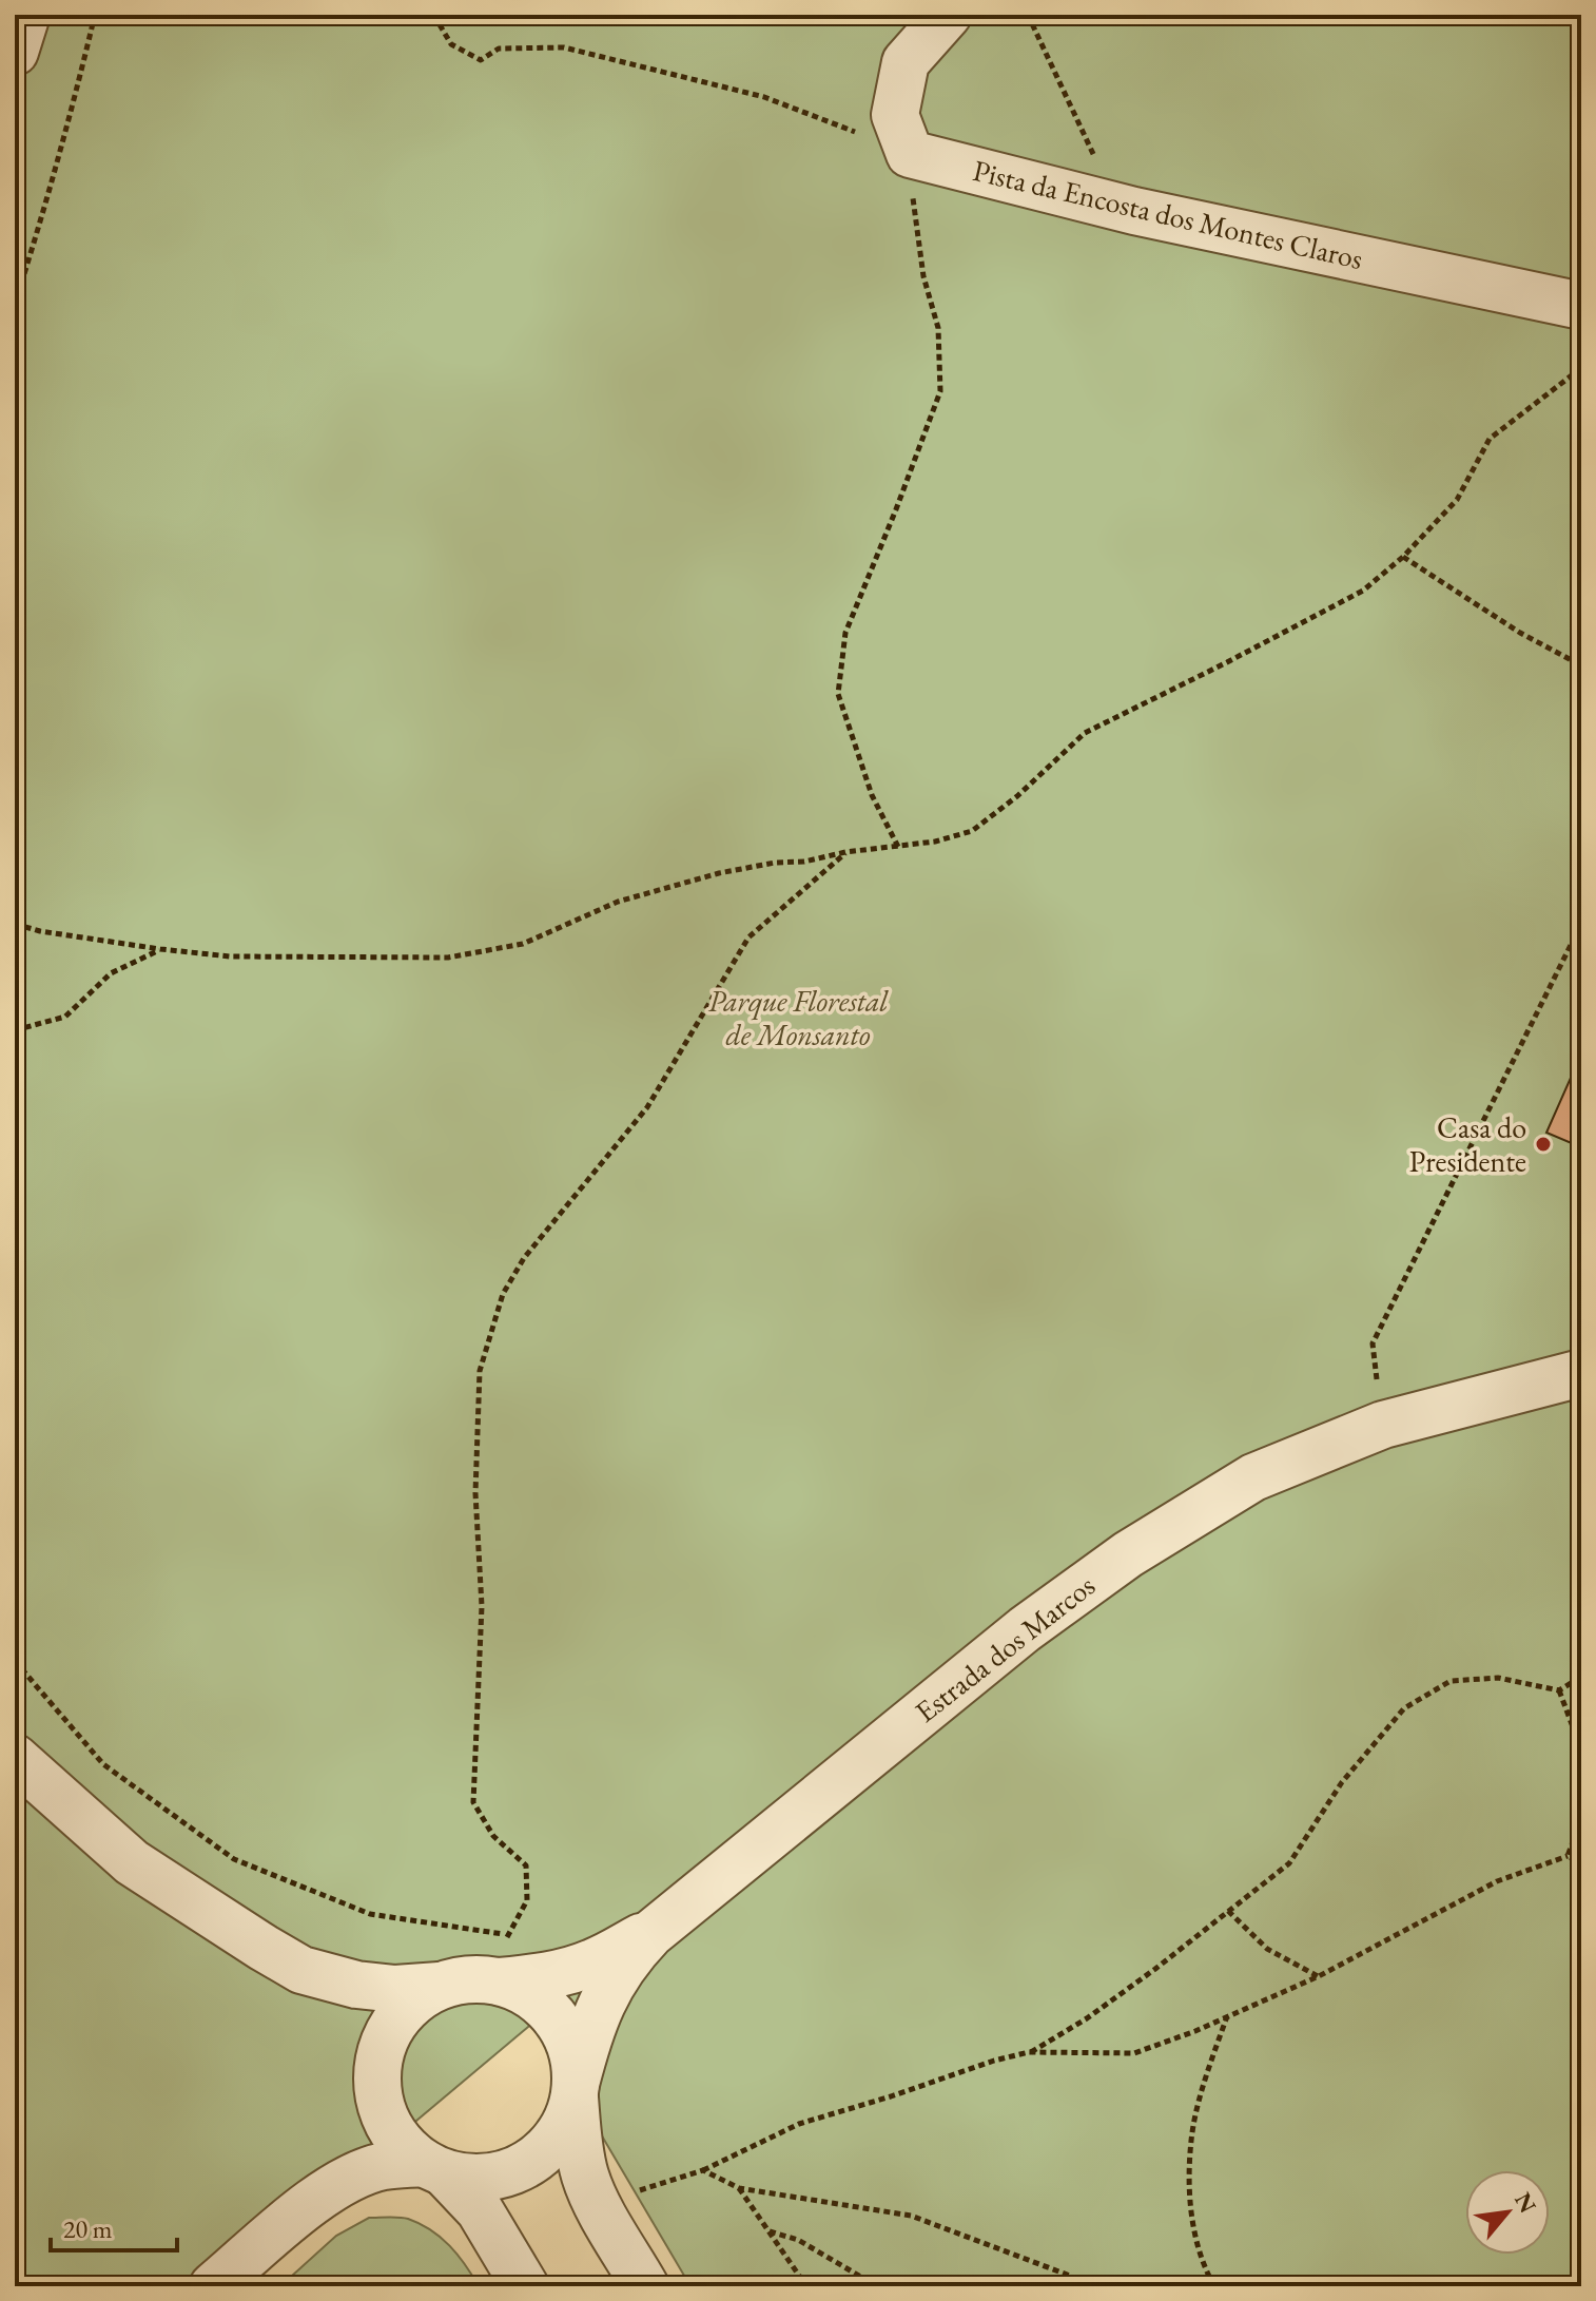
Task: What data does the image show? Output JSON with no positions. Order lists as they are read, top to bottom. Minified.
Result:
{"streets":{"street":["Pista da Encosta dos Montes Claros","Estrada dos Marcos"]},"parks":["Parque Florestal de Monsanto"],"places":["Casa do Presidente"],"scale_bar":"20 m","north":"top right"}
